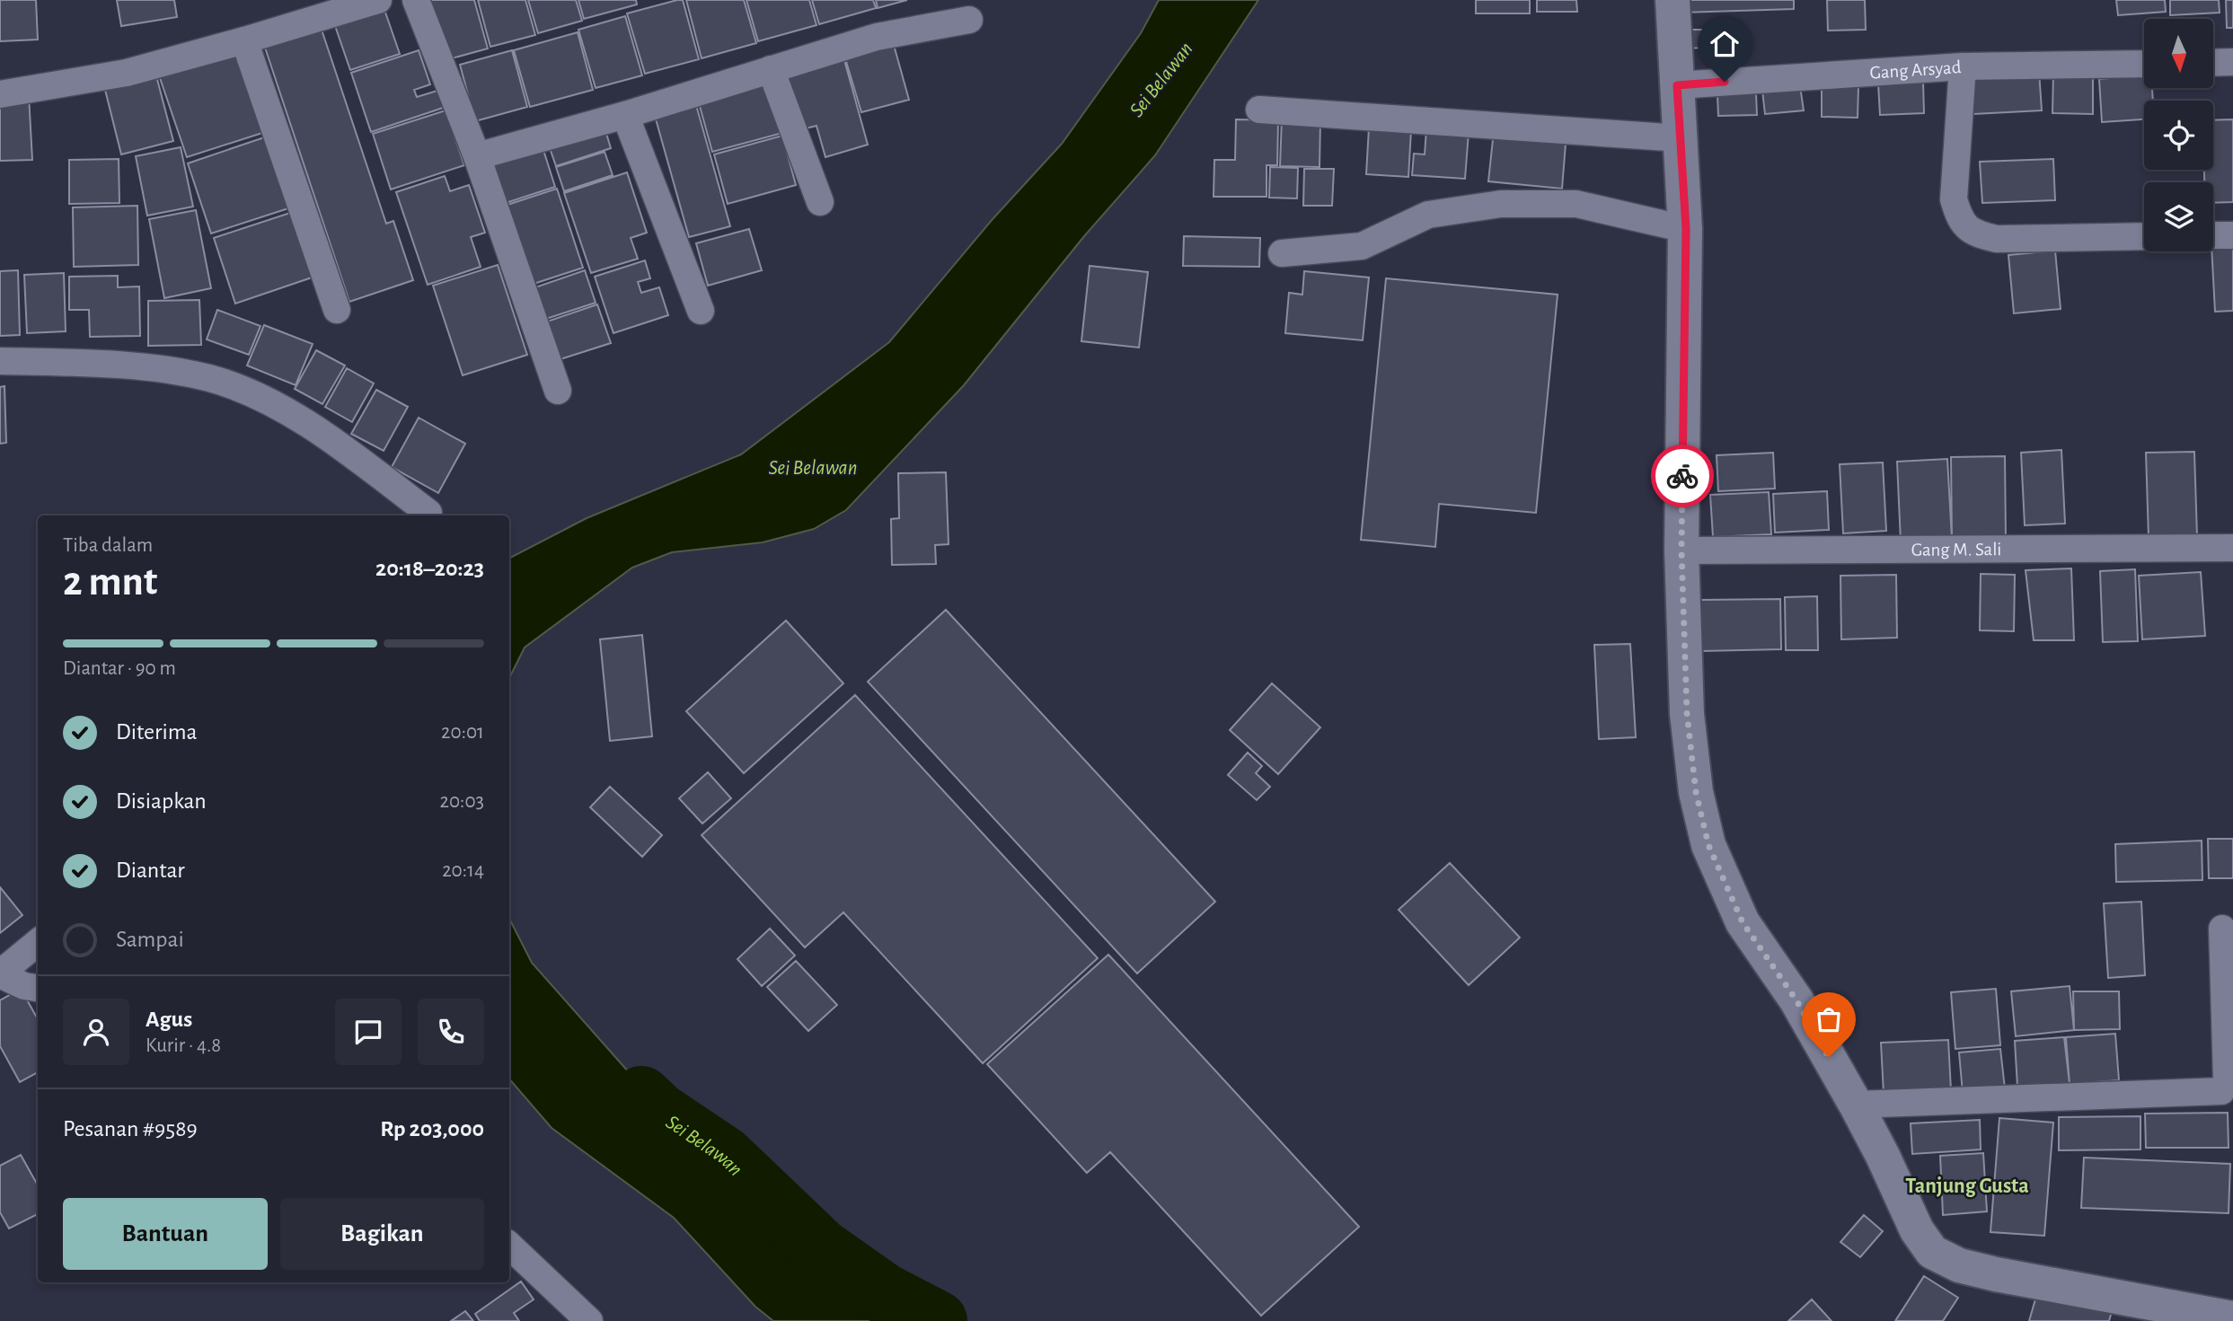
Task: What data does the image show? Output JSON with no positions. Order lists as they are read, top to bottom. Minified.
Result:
{"streets":{"street":["Gang Arsyad","Gang M. Sali"]},"districts":["Tanjung Gusta"],"water":["Sei Belawan"],"north":"bottom","page":{"heading":["2 mnt","Tiba dalam","20:18–20:23"],"panel":["Agus","Kurir · 4.8","Pesanan #9589","Rp 203,000"],"bar":"Diantar · 90 m","list":[["Diterima","20:01"],["Disiapkan","20:03"],["Diantar","20:14"],"Sampai"],"buttons":["Bantuan","Bagikan"]}}
